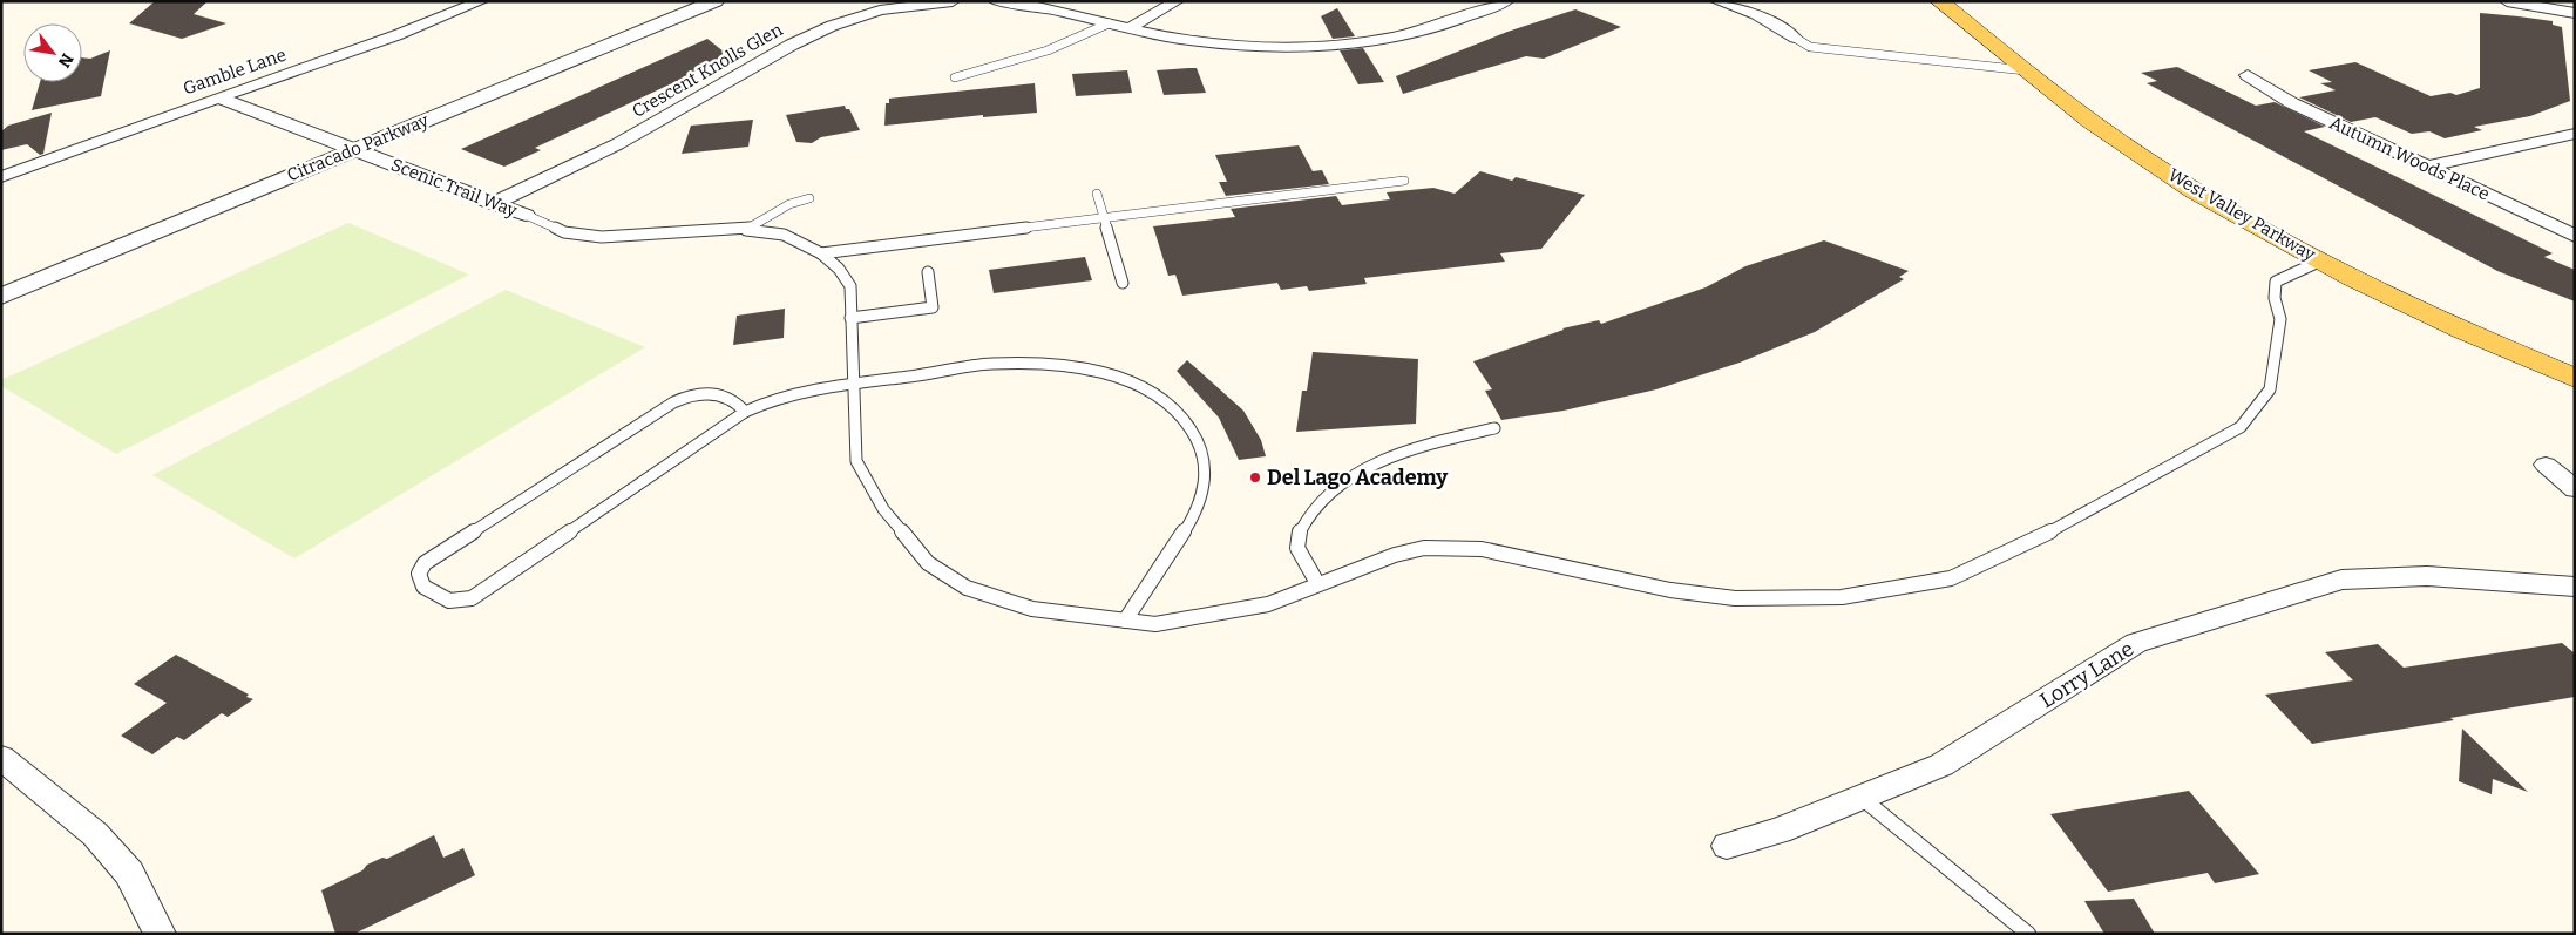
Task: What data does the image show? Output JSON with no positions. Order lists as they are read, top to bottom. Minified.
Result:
{"streets":{"main road":["West Valley Parkway"],"street":["Crescent Knolls Glen","Gamble Lane","Citracado Parkway","Autumn Woods Place","Scenic Trail Way","Lorry Lane"]},"crossings":[["Crescent Knolls Glen","Scenic Trail Way"],["Gamble Lane","Scenic Trail Way"],["Citracado Parkway","Scenic Trail Way"]],"places":["Del Lago Academy"],"north":"bottom right"}
